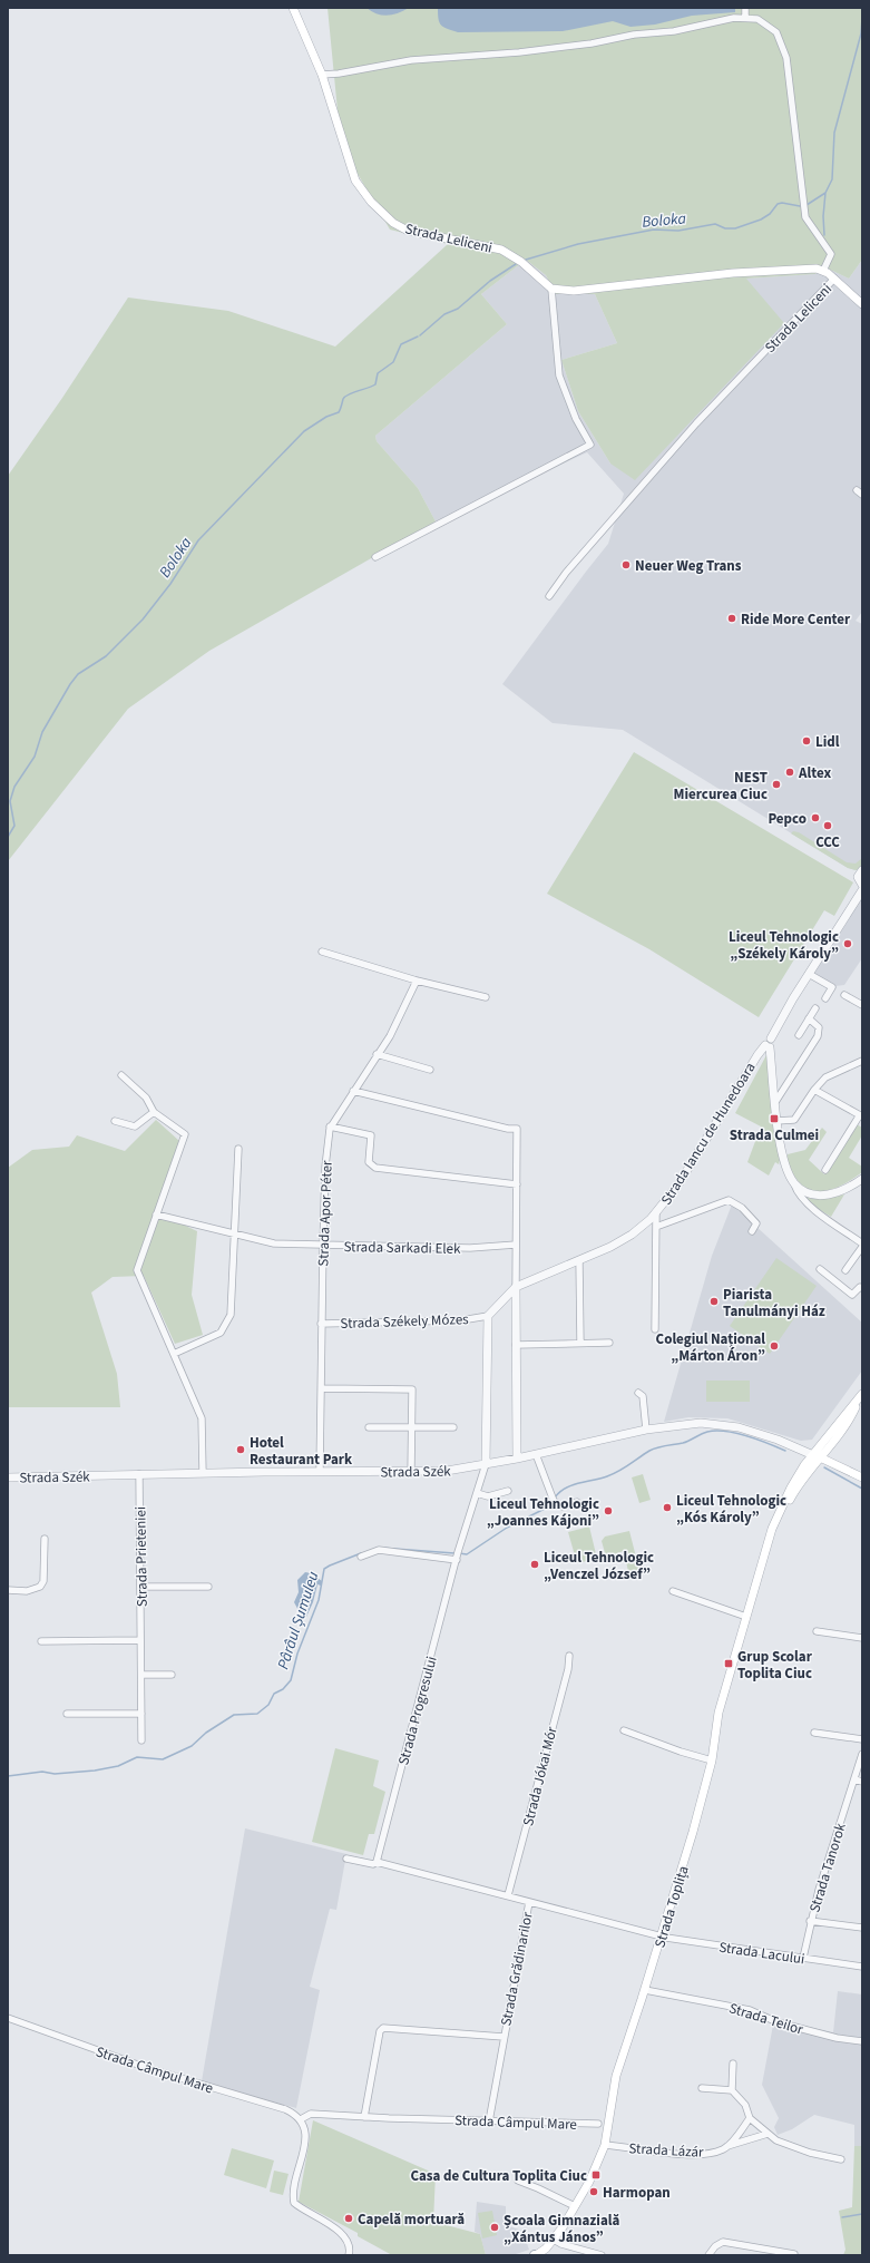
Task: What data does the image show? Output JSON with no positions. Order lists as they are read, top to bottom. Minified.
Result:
{"streets":{"main road":["Strada Leliceni","Strada Toplița"],"street":["Strada Iancu de Hunedoara","Strada Apor Péter","Strada Sarkadi Elek","Strada Székely Mózes","Strada Szék","Strada Prieteniei","Strada Progresului","Strada Jókai Mór","Strada Tanorok","Strada Lacului","Strada Grădinarilor","Strada Teilor","Strada Câmpul Mare","Strada Lázár"]},"crossings":[["Strada Iancu de Hunedoara","Strada Székely Mózes"],["Strada Apor Péter","Strada Sarkadi Elek"],["Strada Apor Péter","Strada Székely Mózes"],["Strada Apor Péter","Strada Szék"],["Strada Szék","Strada Prieteniei"],["Strada Szék","Strada Progresului"],["Strada Szék","Strada Toplița"],["Strada Tanorok","Strada Lacului"],["Strada Toplița","Strada Lacului"],["Strada Toplița","Strada Teilor"],["Strada Toplița","Strada Lázár"],["Strada Grădinarilor","Strada Câmpul Mare"]],"water":["Boloka","Pârâul Șumuleu"],"places":{"other":["Neuer Weg Trans","Ride More Center","Lidl","Altex","NEST Miercurea Ciuc","Pepco","CCC","Liceul Tehnologic „Székely Károly”","Piarista Tanulmányi Ház","Colegiul Național „Márton Áron”","Hotel Restaurant Park","Liceul Tehnologic „Kós Károly”","Liceul Tehnologic „Joannes Kájoni”","Liceul Tehnologic „Venczel József”","Harmopan","Capelă mortuară","Școala Gimnazială „Xántus János”"],"transit":["Strada Culmei","Grup Scolar Toplita Ciuc","Casa de Cultura Toplita Ciuc"]}}
